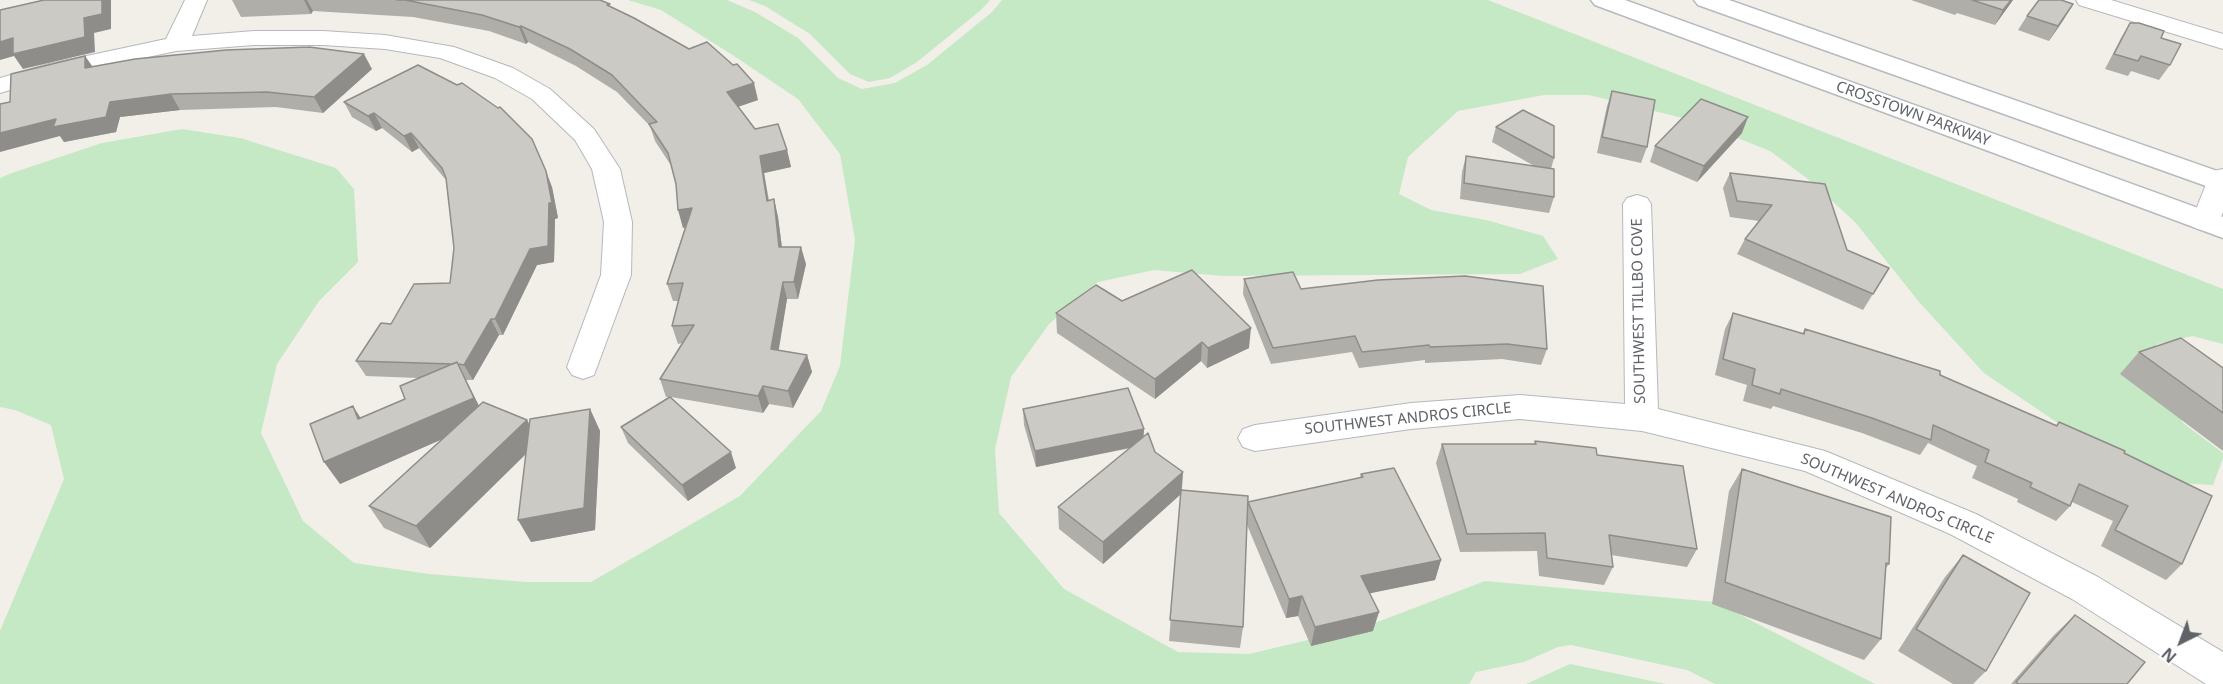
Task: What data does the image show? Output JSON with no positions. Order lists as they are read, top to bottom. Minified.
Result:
{"streets":{"main road":["CROSSTOWN PARKWAY"],"street":["SOUTHWEST TILLBO COVE","SOUTHWEST ANDROS CIRCLE"]},"crossings":[["SOUTHWEST TILLBO COVE","SOUTHWEST ANDROS CIRCLE"]],"north":"bottom left"}
